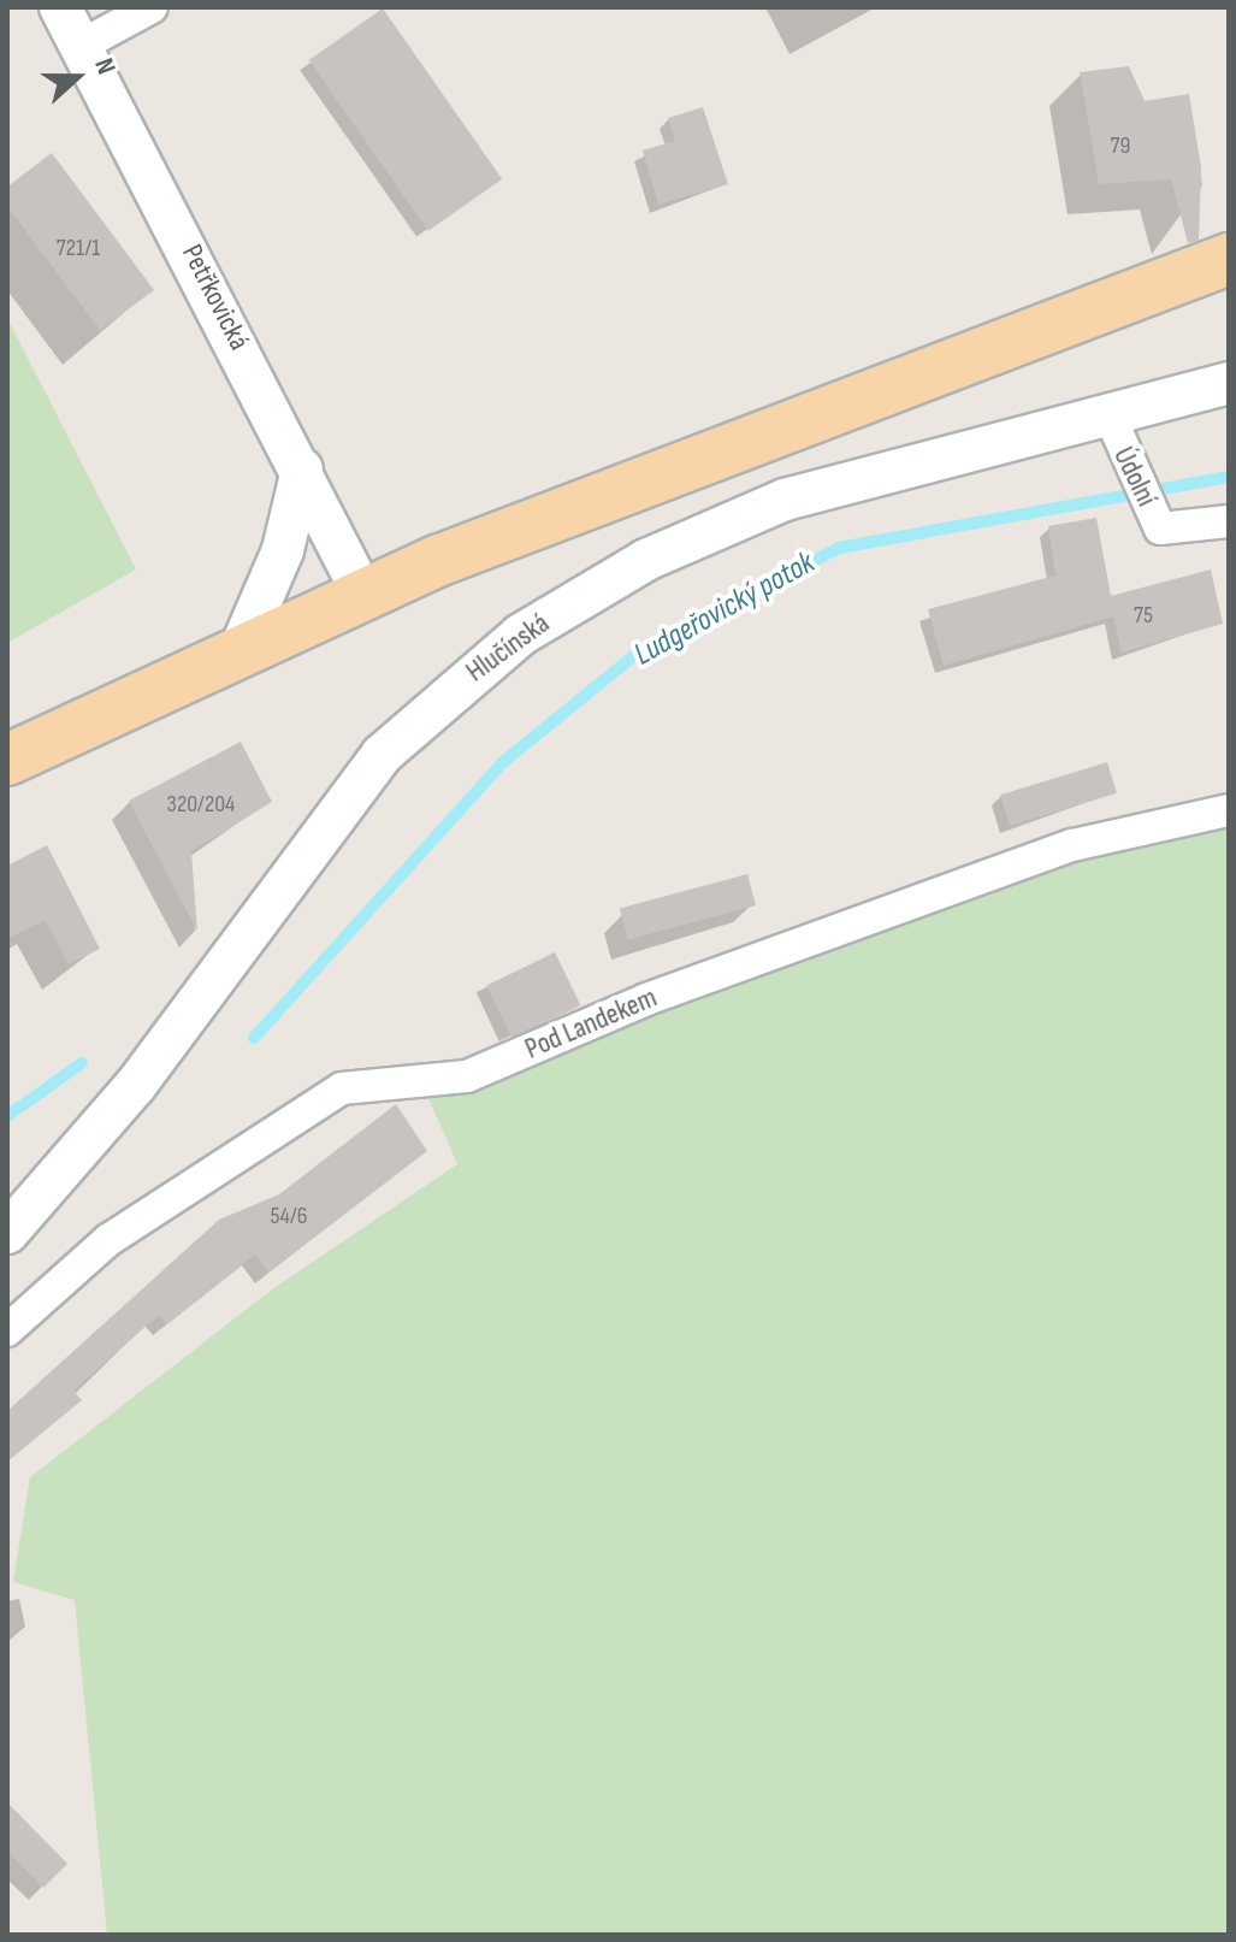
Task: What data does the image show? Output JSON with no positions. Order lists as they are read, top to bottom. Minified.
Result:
{"streets":{"street":["Petřkovická","Údolní","Hlučínská","Pod Landekem"]},"crossings":[["Údolní","Hlučínská"]],"water":["Ludgeřovický potok"],"house_numbers":["79","721/1","75","320/204","54/6"],"north":"right"}
